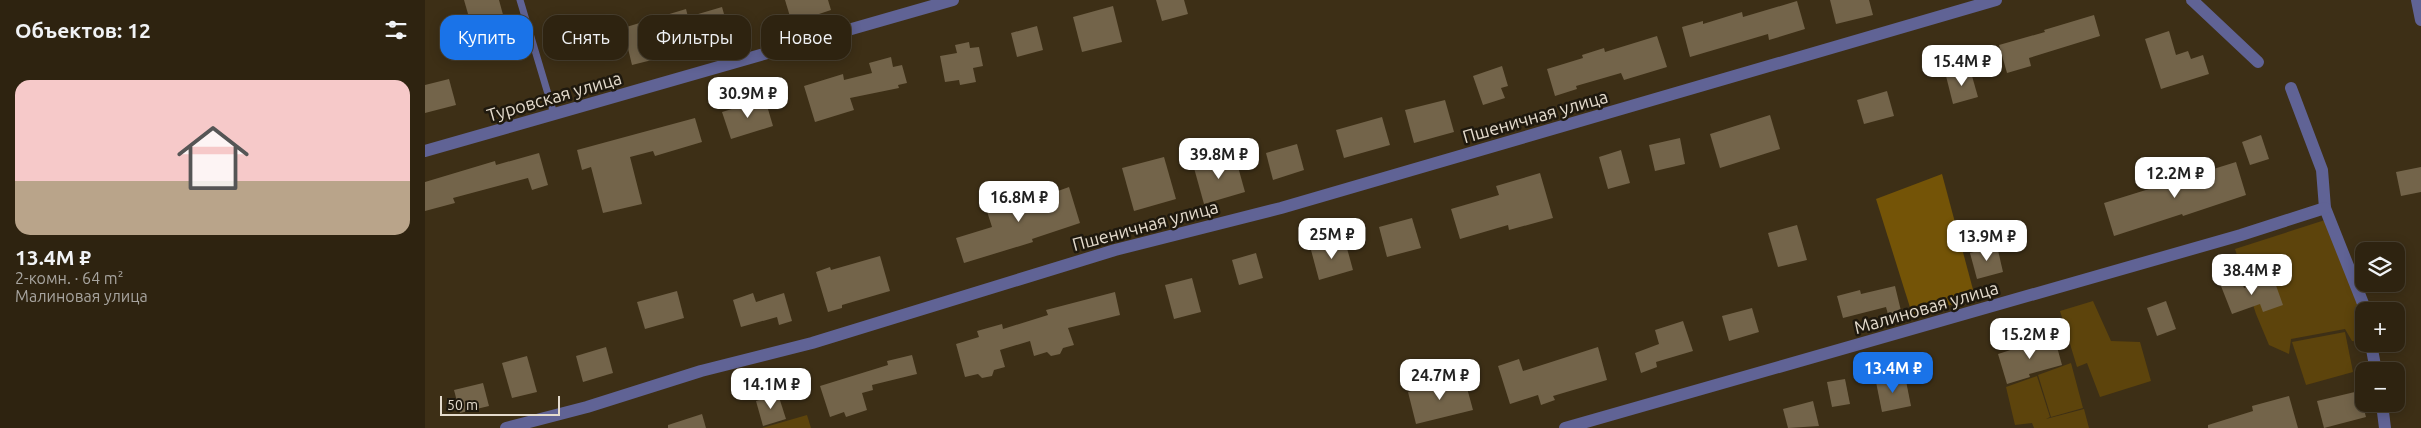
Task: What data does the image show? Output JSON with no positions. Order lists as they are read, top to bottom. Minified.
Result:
{"streets":{"street":["Туровская улица","Пшеничная улица","Малиновая улица"]},"scale_bar":"50 m","page":{"heading":"Объектов: 12","chip":["Купить","Снять","Фильтры","Новое"],"price":["15.4M ₽","30.9M ₽","39.8M ₽","12.2M ₽","16.8M ₽","25M ₽","13.9M ₽","38.4M ₽","15.2M ₽","13.4M ₽","24.7M ₽","14.1M ₽"],"list":[{"name":"13.4M ₽","note":"2-комн. · 64 m² · Малиновая улица"}],"map_buttons":["+","−"],"scale":"50 m"}}
